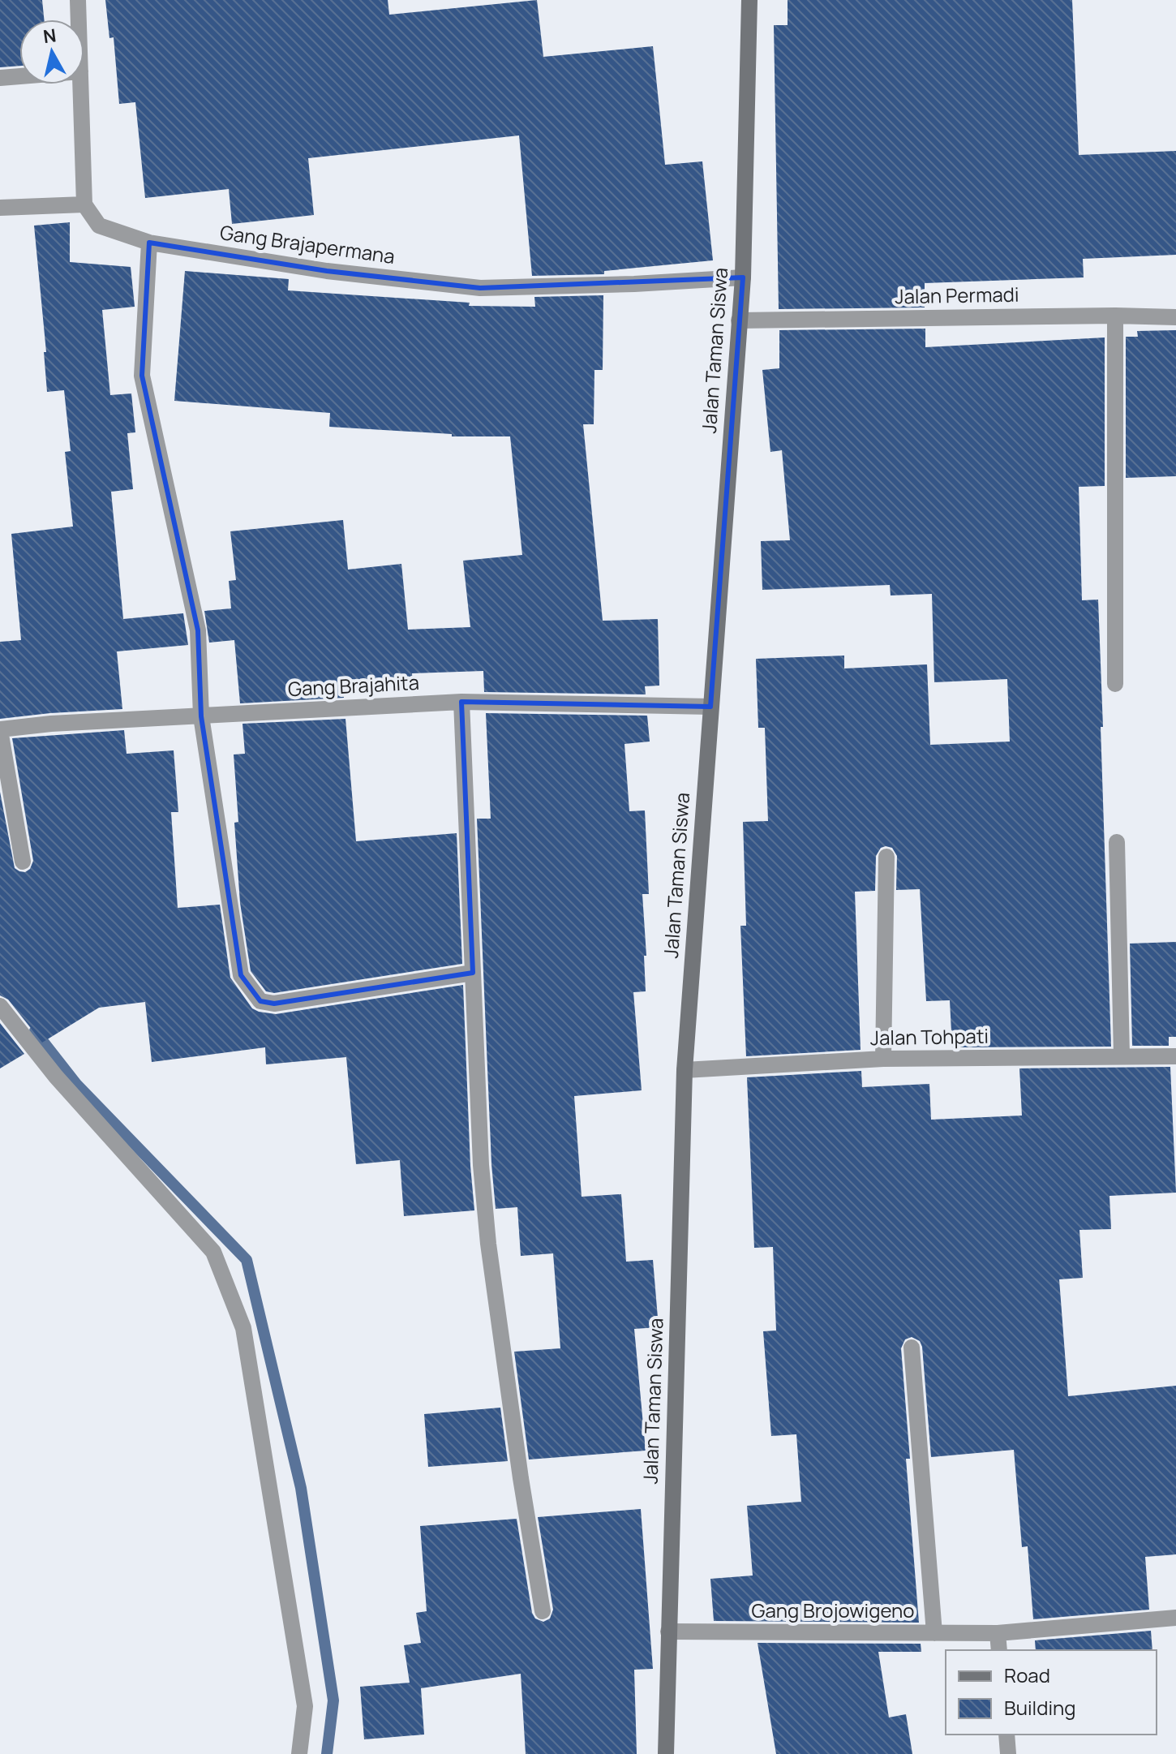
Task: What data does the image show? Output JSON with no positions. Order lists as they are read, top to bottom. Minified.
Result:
{"streets":{"main road":["Jalan Taman Siswa"],"street":["Gang Brajapermana","Jalan Permadi","Gang Brajahita","Jalan Tohpati","Gang Brojowigeno"]},"crossings":[["Gang Brajapermana","Jalan Taman Siswa"],["Jalan Permadi","Jalan Taman Siswa"],["Jalan Taman Siswa","Gang Brajahita"],["Jalan Taman Siswa","Jalan Tohpati"],["Jalan Taman Siswa","Gang Brojowigeno"]],"legend":["Road","Building"],"north":"top"}
